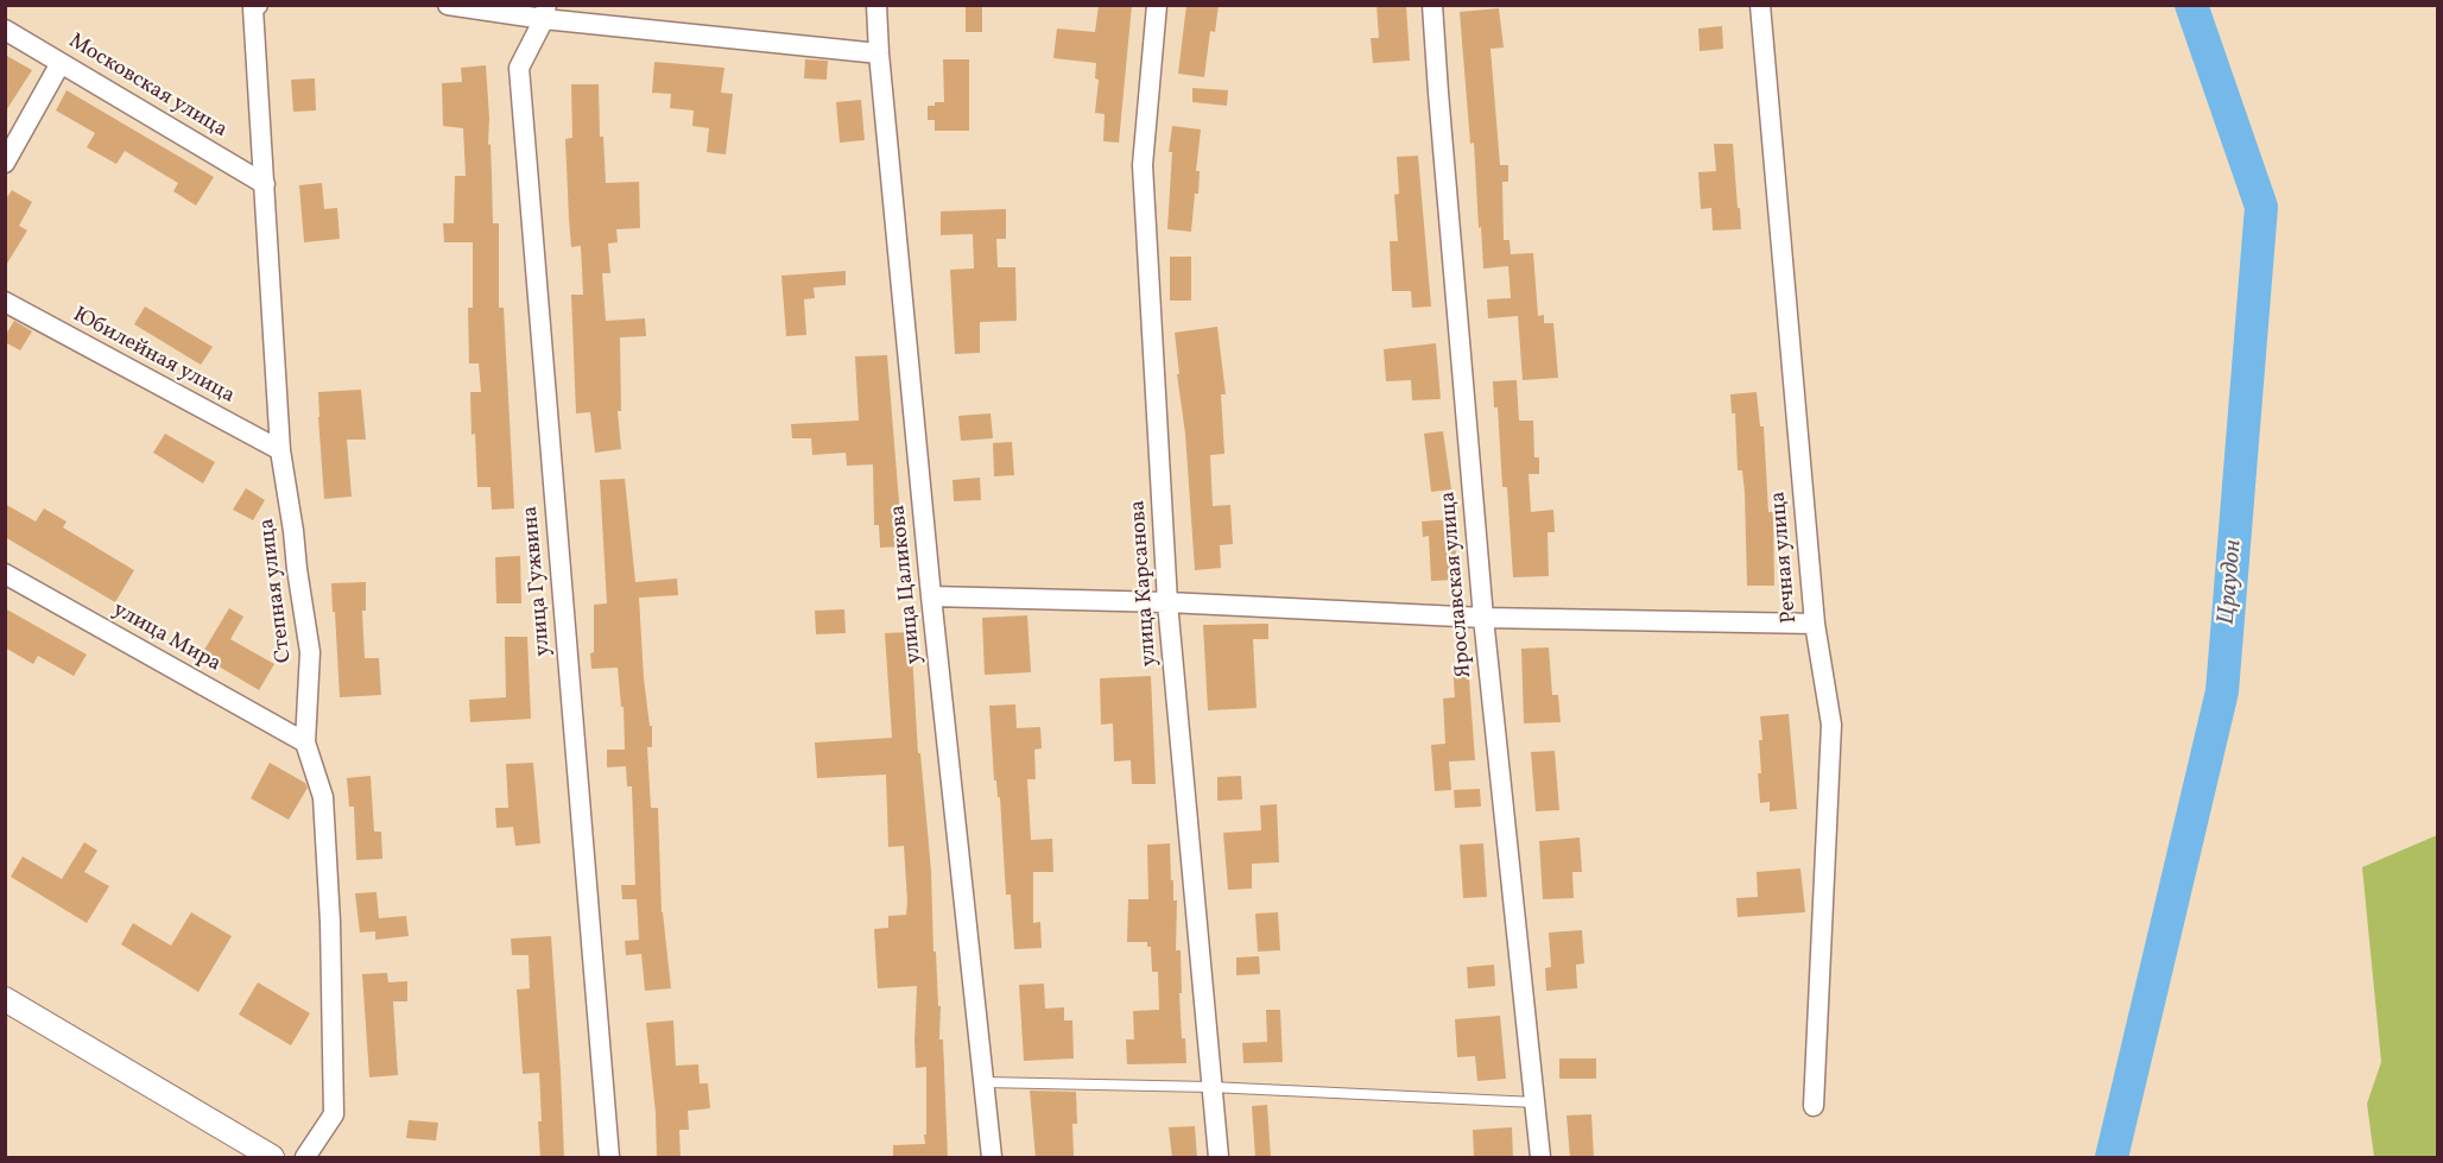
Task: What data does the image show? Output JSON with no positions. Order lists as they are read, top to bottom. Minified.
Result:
{"streets":{"street":["Московская улица","Юбилейная улица","Речная улица","улица Гужвина","улица Карсанова","улица Цаликова","Ярославская улица","Степная улица","улица Мира"]},"crossings":[["Московская улица","Степная улица"],["Юбилейная улица","Степная улица"],["Степная улица","улица Мира"]],"water":["Цраудон"]}
